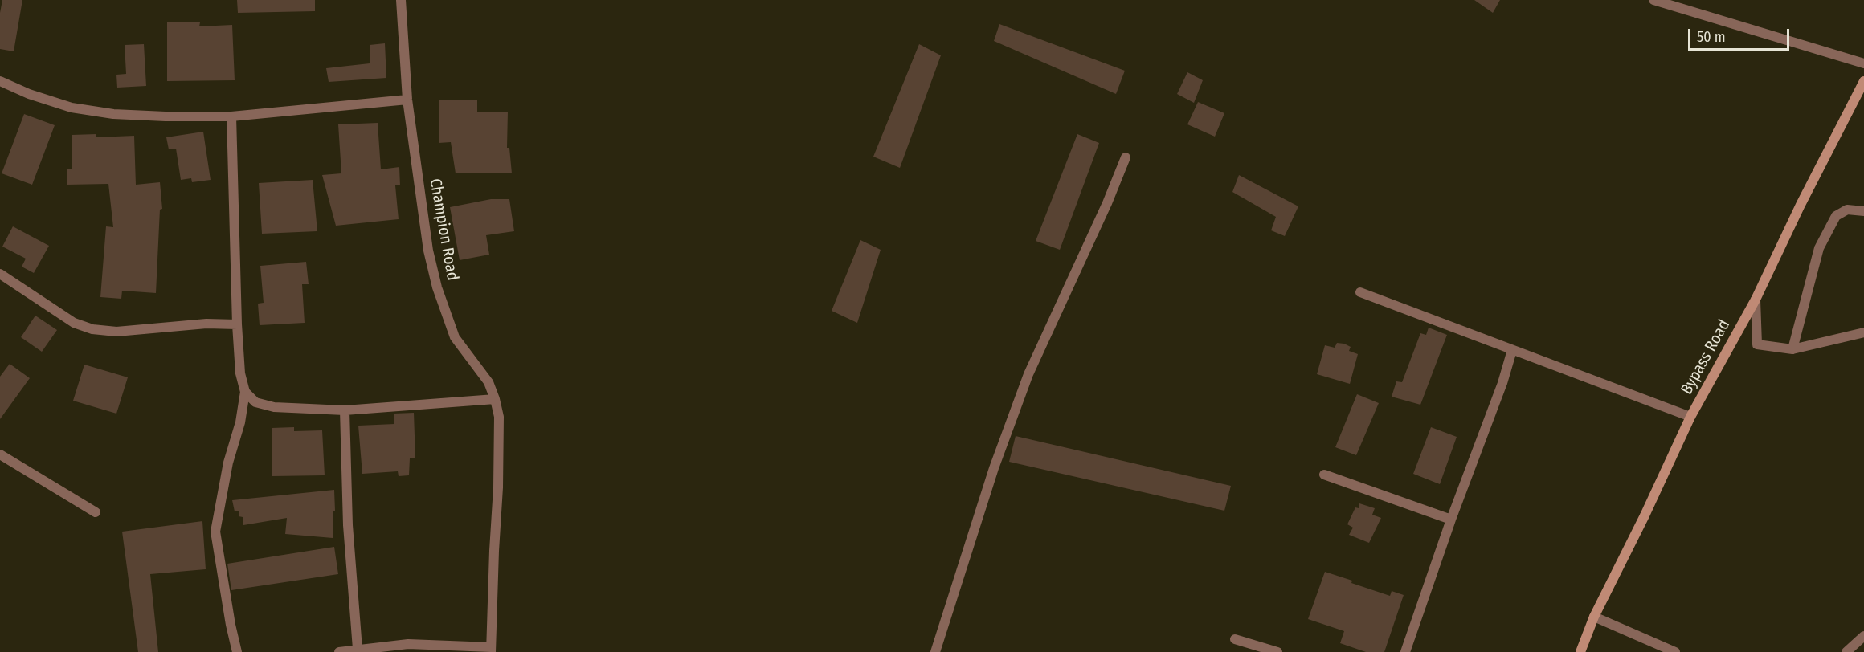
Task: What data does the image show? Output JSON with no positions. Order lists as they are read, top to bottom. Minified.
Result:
{"streets":{"street":["Champion Road","Bypass Road"]},"scale_bar":"50 m"}
